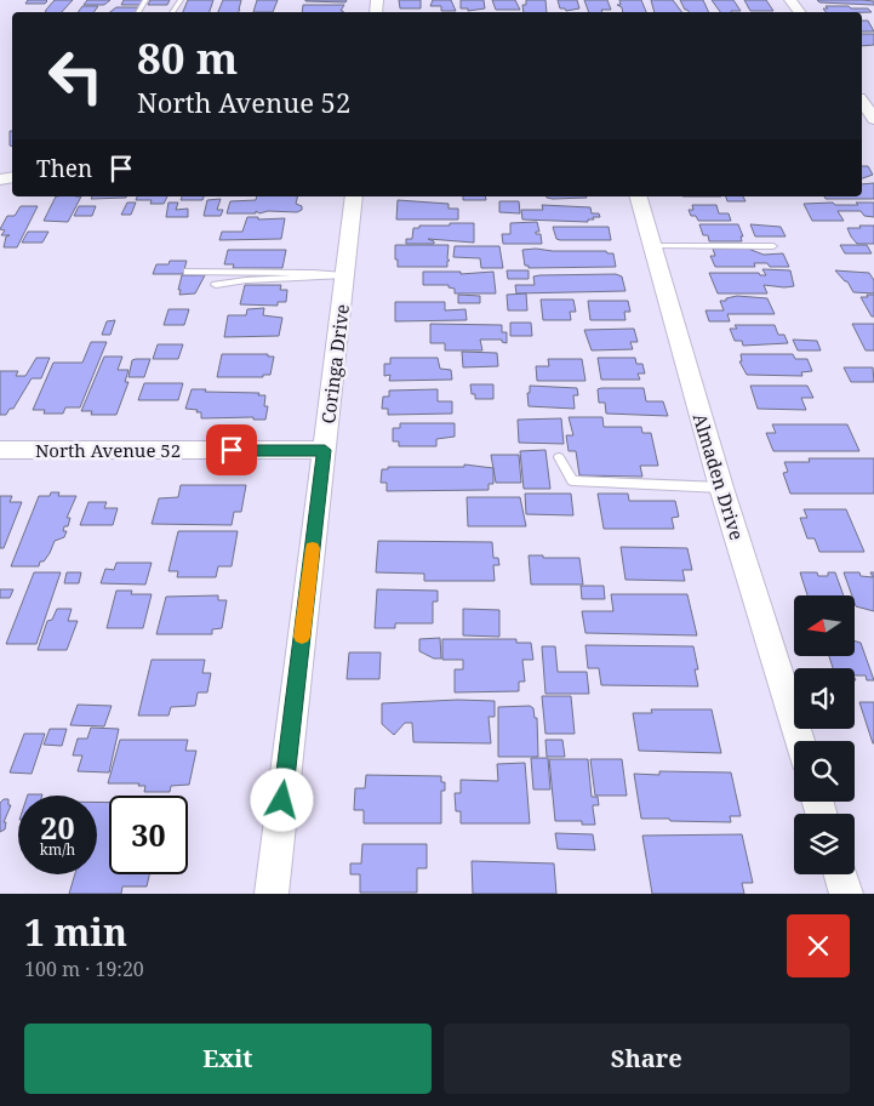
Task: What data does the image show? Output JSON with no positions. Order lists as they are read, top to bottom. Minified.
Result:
{"streets":{"street":["Coringa Drive","North Avenue 52","Almaden Drive"]},"crossings":[["Coringa Drive","North Avenue 52"]],"north":"left","page":{"turn":["80 m","North Avenue 52"],"then":"Then","speed":"20 km/h","limit":"30","heading":["1 min","100 m · 19:20"],"buttons":["Exit","Share"]}}
